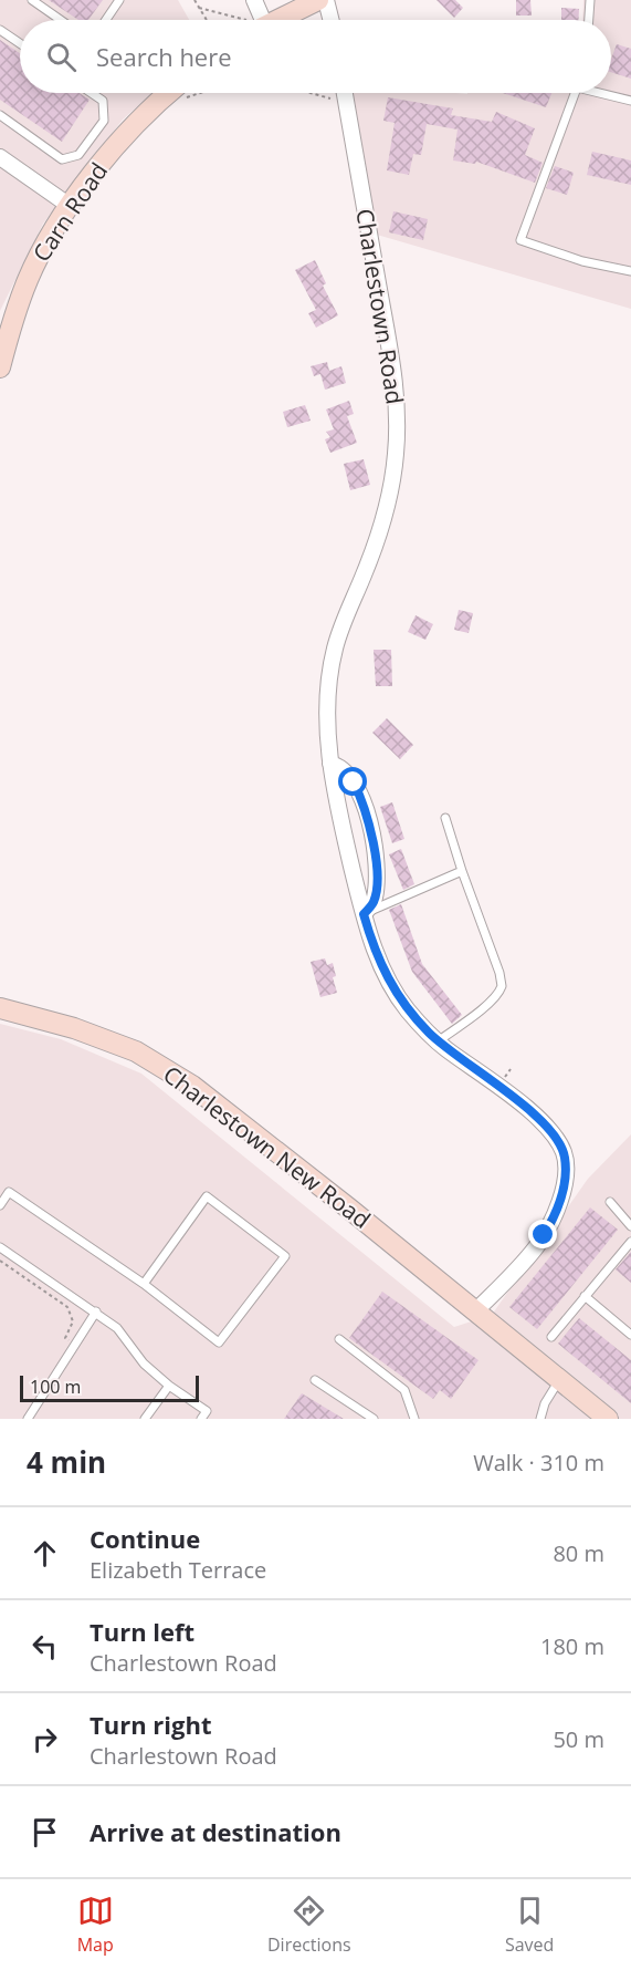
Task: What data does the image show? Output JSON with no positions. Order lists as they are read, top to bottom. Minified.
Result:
{"streets":{"main road":["Carn Road","Charlestown New Road"],"street":["Charlestown Road"]},"crossings":[["Charlestown Road","Charlestown New Road"]],"scale_bar":"100 m","page":{"search":"Search here","scale":"100 m","heading":["4 min","Walk · 310 m"],"list":[["Continue","Elizabeth Terrace","80 m"],["Turn left","Charlestown Road","180 m"],["Turn right","Charlestown Road","50 m"],"Arrive at destination"],"nav":["Map","Directions","Saved"]}}
